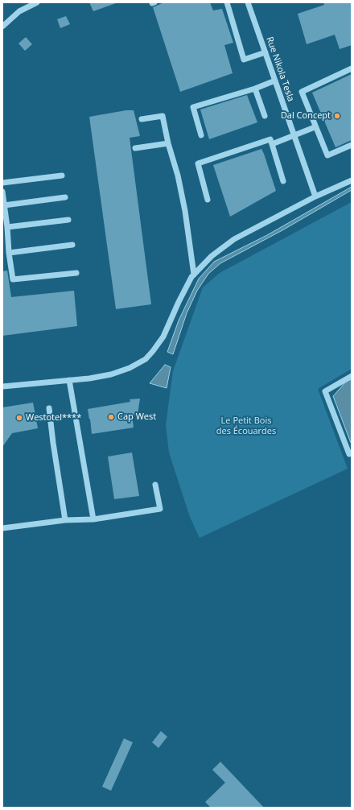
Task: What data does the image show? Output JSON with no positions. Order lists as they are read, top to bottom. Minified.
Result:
{"streets":{"street":["Rue Nikola Tesla"]},"parks":["Le Petit Bois des Écouardes"],"places":["Dal Concept","Cap West","Westotel****"]}
